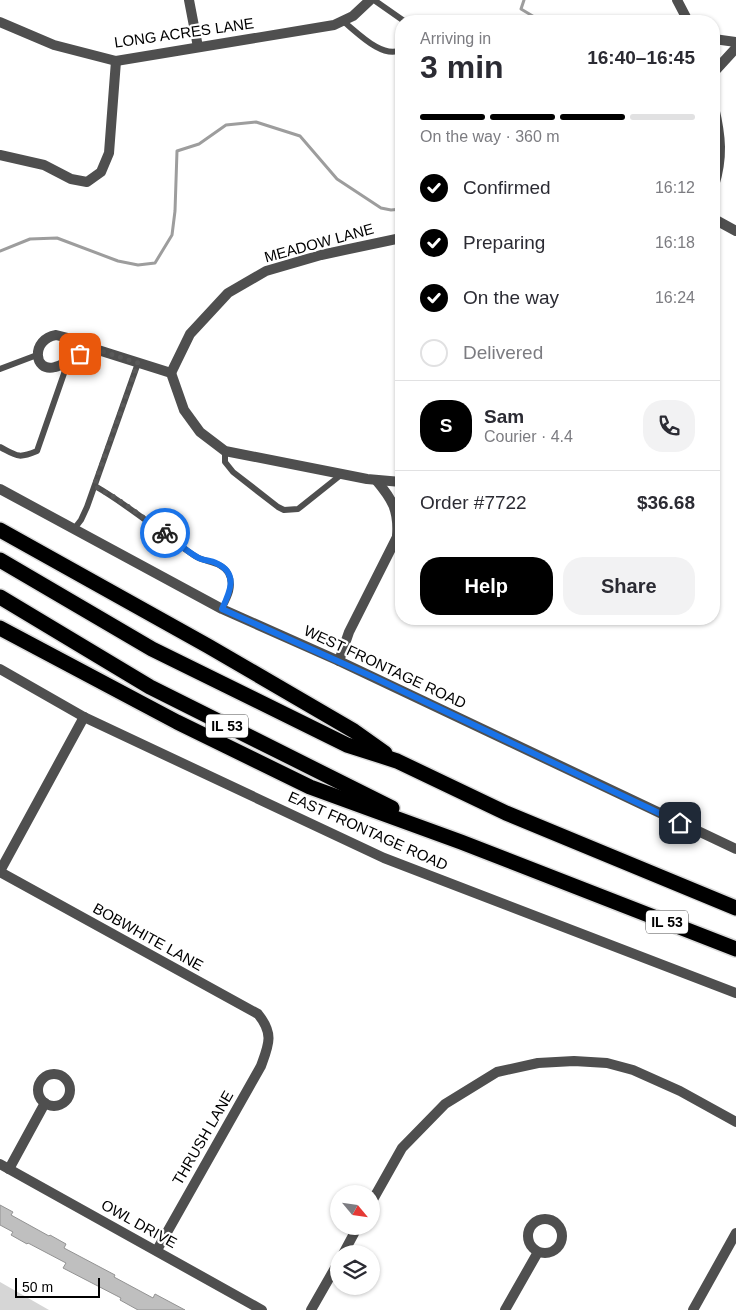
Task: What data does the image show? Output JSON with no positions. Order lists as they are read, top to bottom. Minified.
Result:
{"streets":{"highway":["IL 53"],"street":["LONG ACRES LANE","MEADOW LANE","WEST FRONTAGE ROAD","EAST FRONTAGE ROAD","BOBWHITE LANE","THRUSH LANE","OWL DRIVE"]},"crossings":[["BOBWHITE LANE","THRUSH LANE"],["THRUSH LANE","OWL DRIVE"]],"scale_bar":"50 m","north":"bottom right","page":{"heading":["3 min","Arriving in","16:40–16:45"],"panel":["Sam","Courier · 4.4","Order #7722","$36.68"],"bar":"On the way · 360 m","list":[["Confirmed","16:12"],["Preparing","16:18"],["On the way","16:24"],"Delivered"],"round":"S","buttons":["Help","Share"],"scale":"50 m"}}
